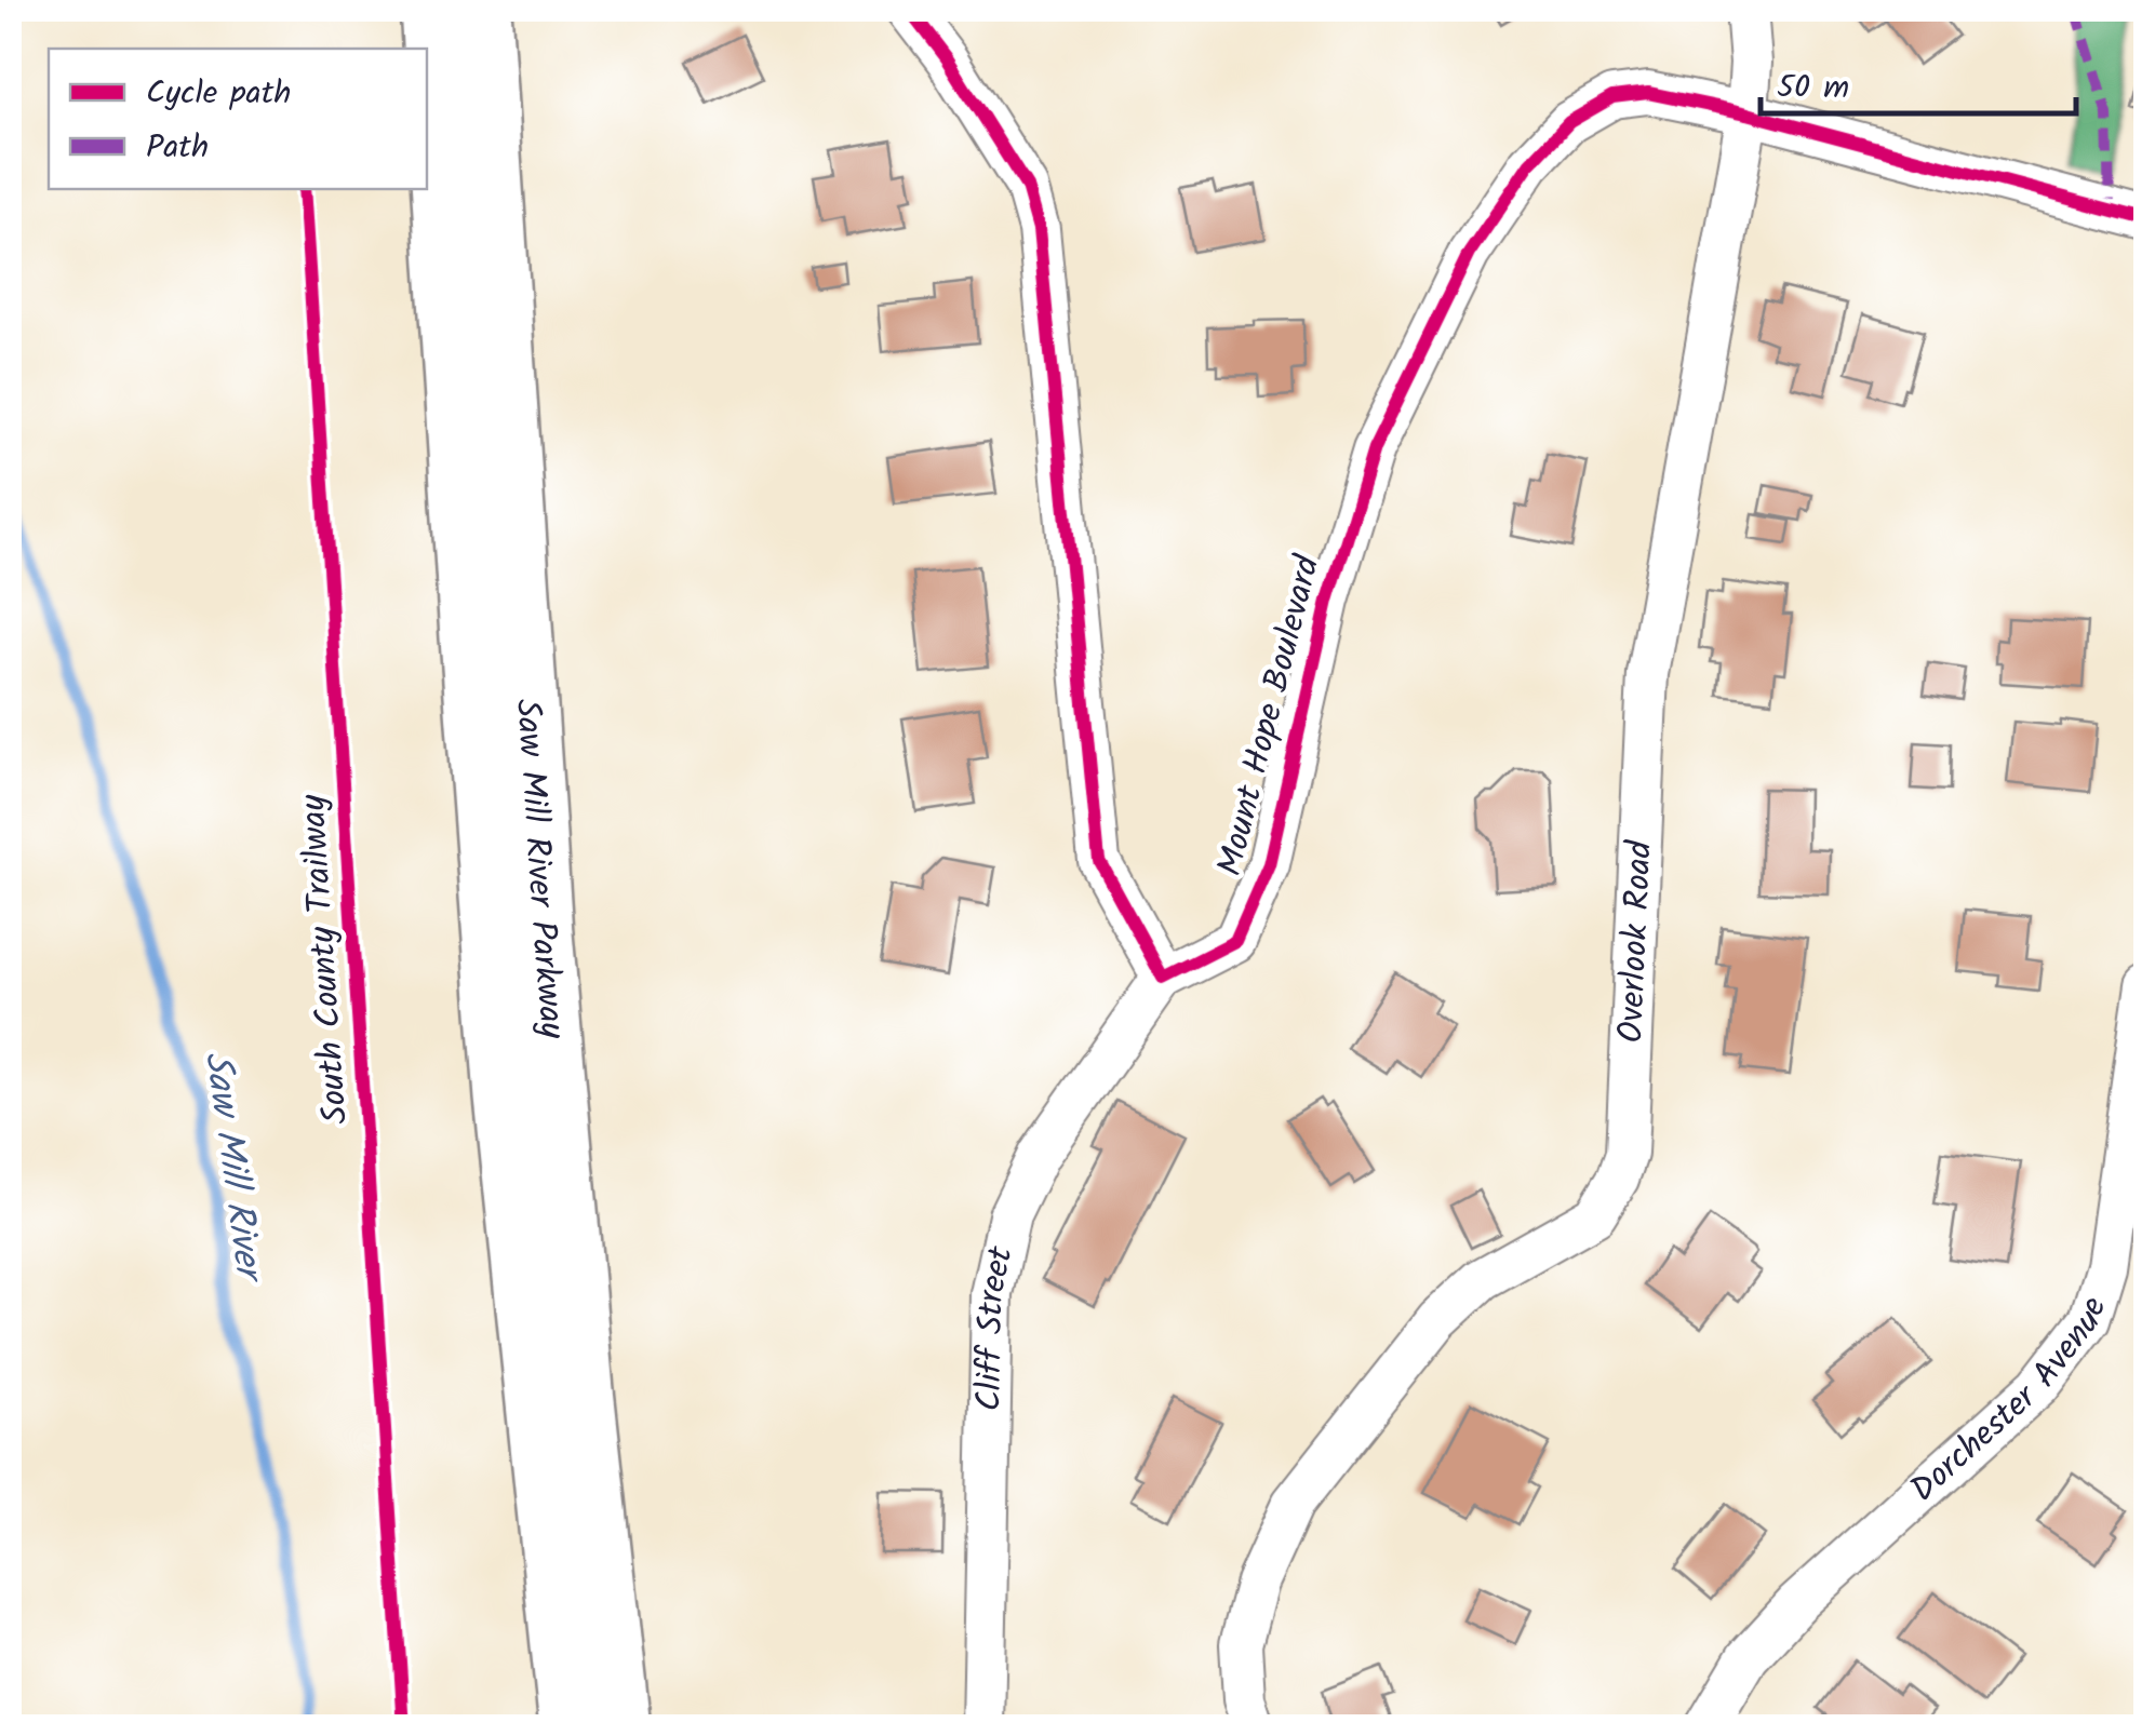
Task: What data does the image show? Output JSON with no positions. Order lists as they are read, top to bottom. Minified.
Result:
{"streets":{"highway":["Saw Mill River Parkway"],"street":["Mount Hope Boulevard","Overlook Road","Cliff Street","Dorchester Avenue"],"cycle path":["South County Trailway"]},"crossings":[["Mount Hope Boulevard","Overlook Road"],["Mount Hope Boulevard","Cliff Street"]],"water":["Saw Mill River"],"legend":["Cycle path","Path"],"scale_bar":"50 m"}
